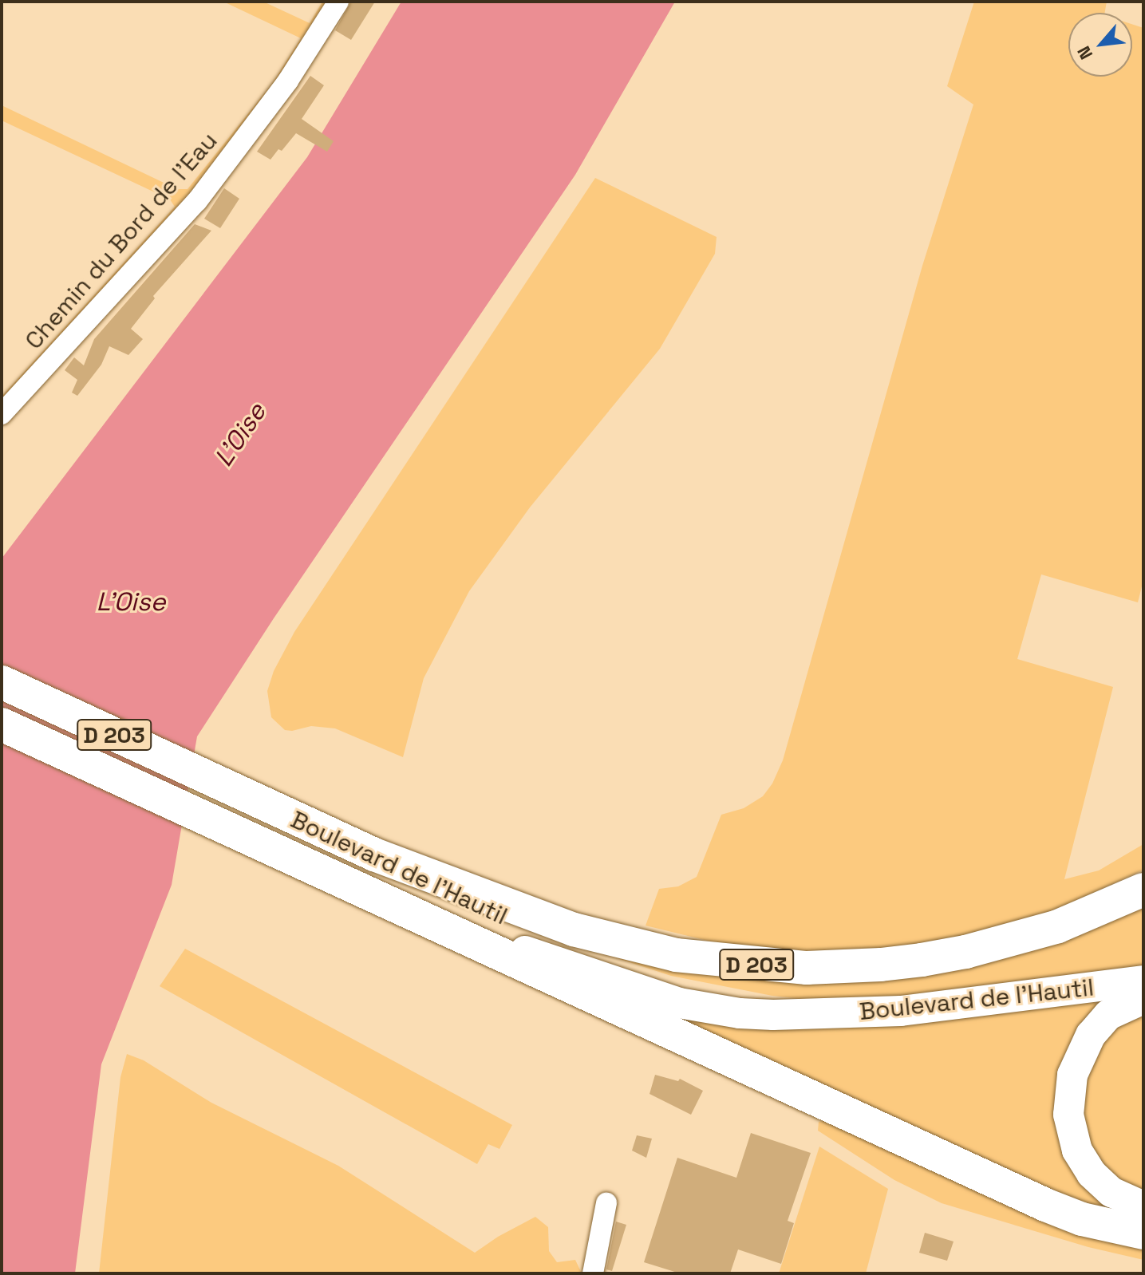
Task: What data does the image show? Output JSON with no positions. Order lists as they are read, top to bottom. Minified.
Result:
{"streets":{"main road":["D 203","Boulevard de l'Hautil"],"street":["Chemin du Bord de l'Eau"]},"crossings":[["D 203","Boulevard de l'Hautil"]],"water":["L'Oise","L’Oise"],"north":"bottom left"}
